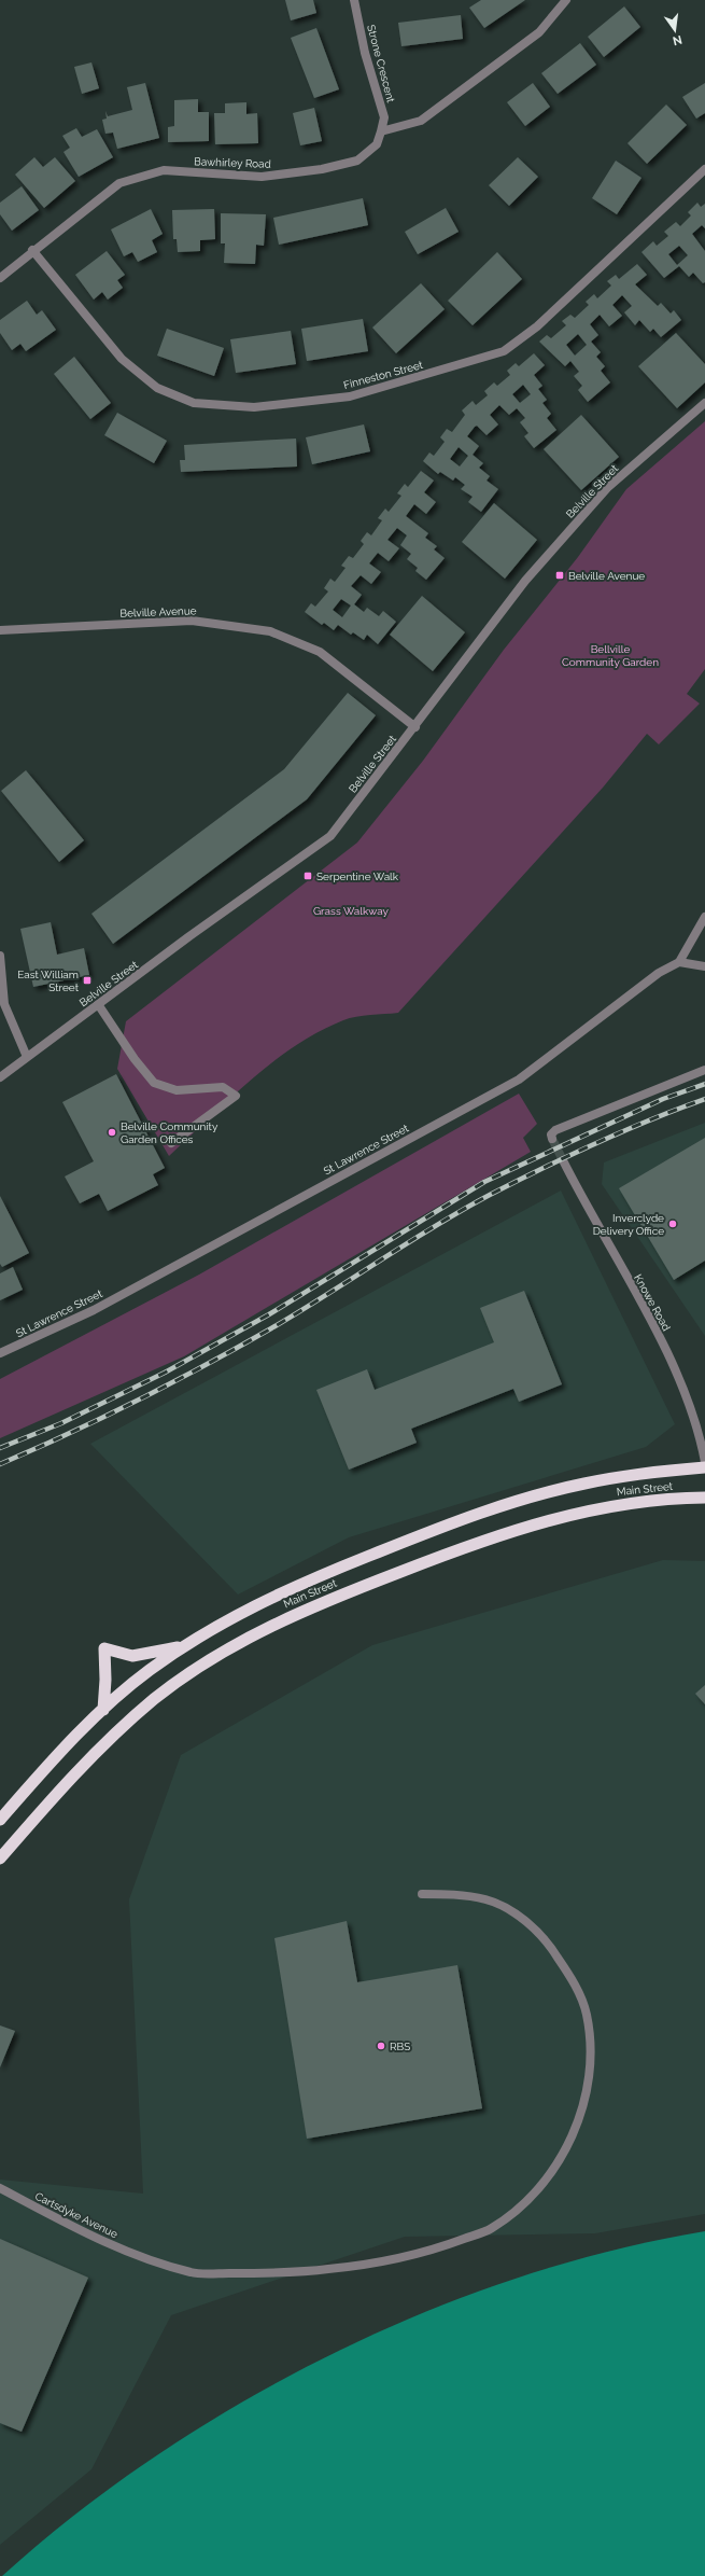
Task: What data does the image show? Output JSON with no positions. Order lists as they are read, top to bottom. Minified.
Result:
{"streets":{"highway":["Main Street"],"street":["Strone Crescent","Bawhirley Road","Finneston Street","Belville Street","Belville Avenue","St Lawrence Street","Knowe Road","Cartsdyke Avenue"]},"crossings":[["Strone Crescent","Bawhirley Road"],["Bawhirley Road","Finneston Street"],["Belville Street","Belville Avenue"]],"parks":["Bellville Community Garden","Grass Walkway"],"places":{"transit":["Belville Avenue","Serpentine Walk","East William Street"],"other":["Belville Community Garden Offices","Inverclyde Delivery Office","RBS"]},"north":"bottom"}
